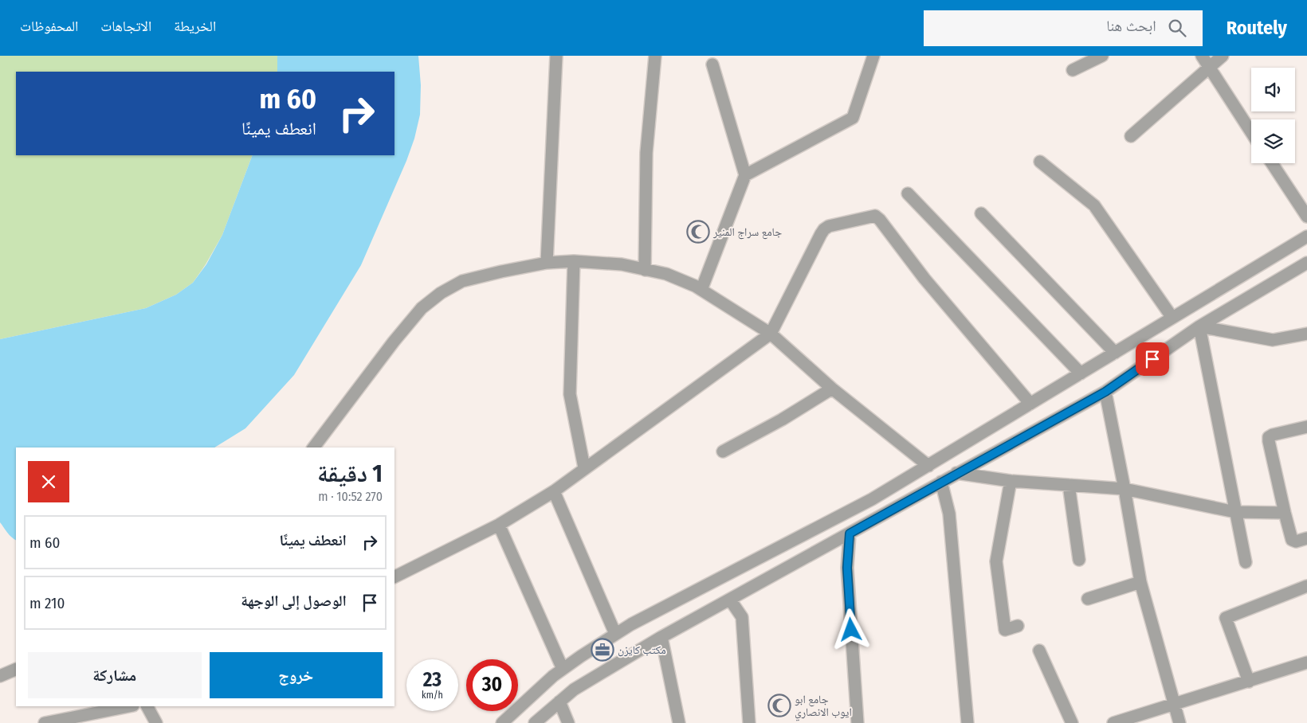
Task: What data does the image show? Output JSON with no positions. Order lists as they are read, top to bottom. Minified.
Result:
{"places":{"mosque":["جامع سراج المنير","جامع ابو ايوب الانصاري"],"office":["مكتب كايزن"]},"page":{"header":"Routely","search":"ابحث هنا","nav":["الخريطة","الاتجاهات","المحفوظات"],"turn":["60 m","انعطف يمينًا"],"heading":["1 دقيقة","270 m · 10:52"],"list":[{"name":"انعطف يمينًا","value":"60 m"},{"name":"الوصول إلى الوجهة","value":"210 m"}],"buttons":["خروج","مشاركة"],"speed":"23 km/h","limit":"30"}}
